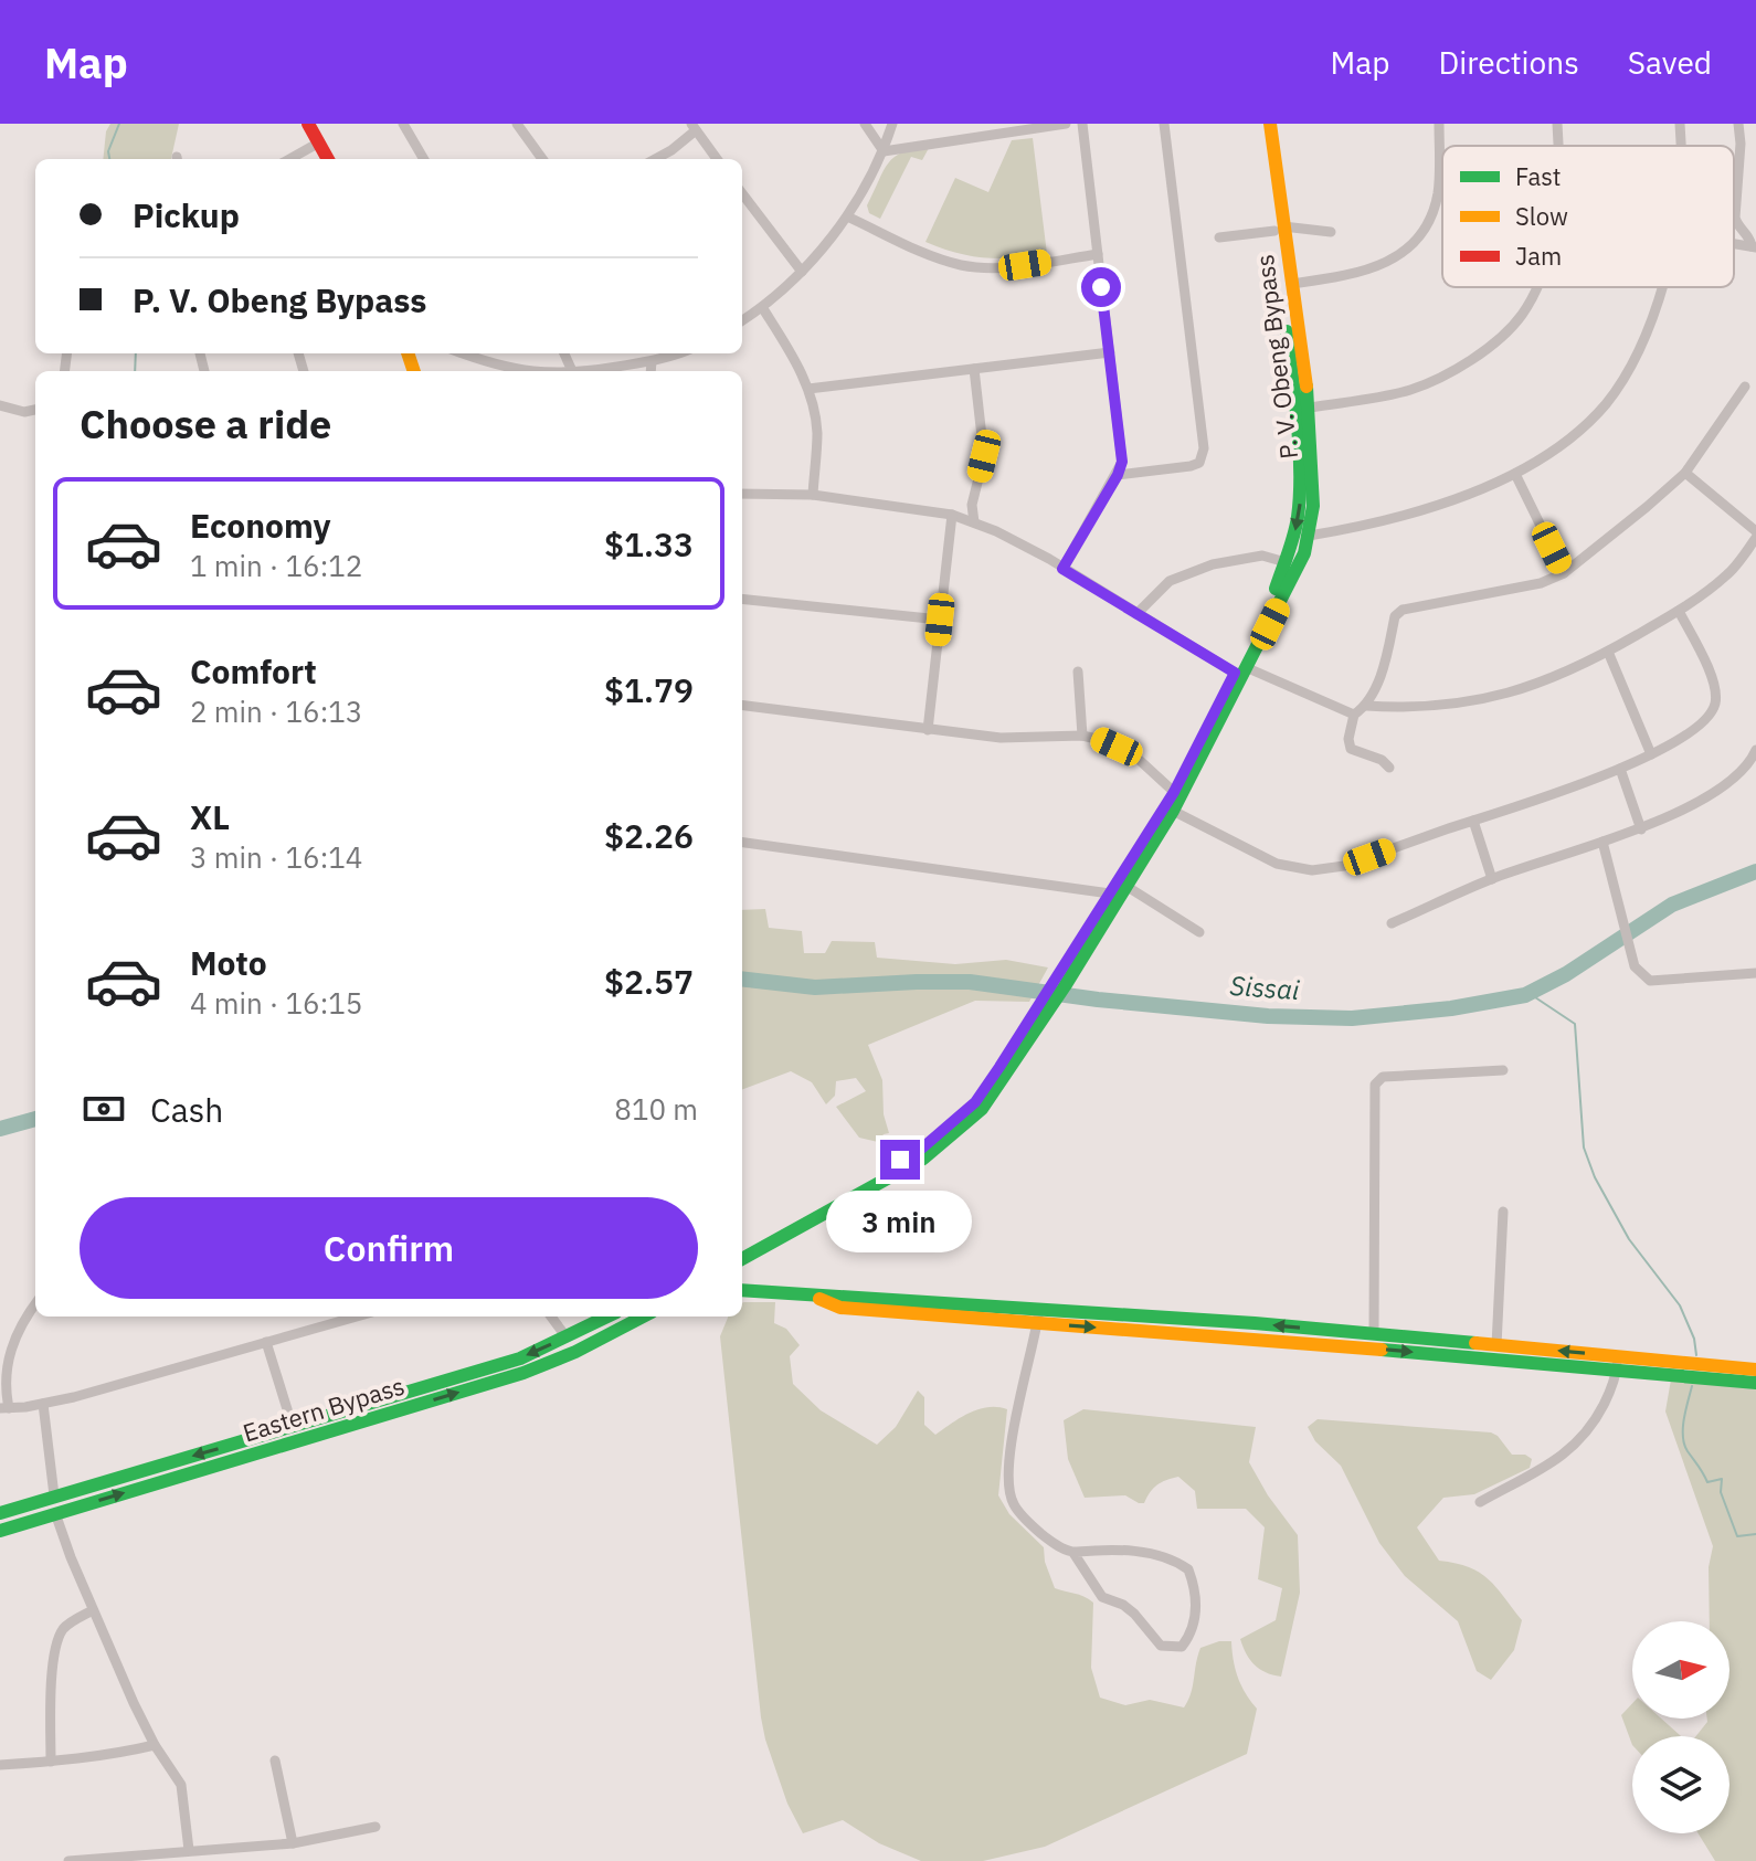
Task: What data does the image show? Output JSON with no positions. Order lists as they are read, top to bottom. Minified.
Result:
{"streets":{"main road":["P. V. Obeng Bypass","Eastern Bypass"]},"water":["Sissai"],"legend":["Fast","Slow","Jam"],"north":"right","page":{"header":"Map","nav":["Map","Directions","Saved"],"banner":["Pickup","P. V. Obeng Bypass"],"heading":"Choose a ride","list":[{"name":"Economy","note":"1 min · 16:12","value":"$1.33"},{"name":"Comfort","note":"2 min · 16:13","value":"$1.79"},{"name":"XL","note":"3 min · 16:14","value":"$2.26"},{"name":"Moto","note":"4 min · 16:15","value":"$2.57"}],"pay":["Cash","810 m"],"buttons":"Confirm","bubble":"3 min"}}
